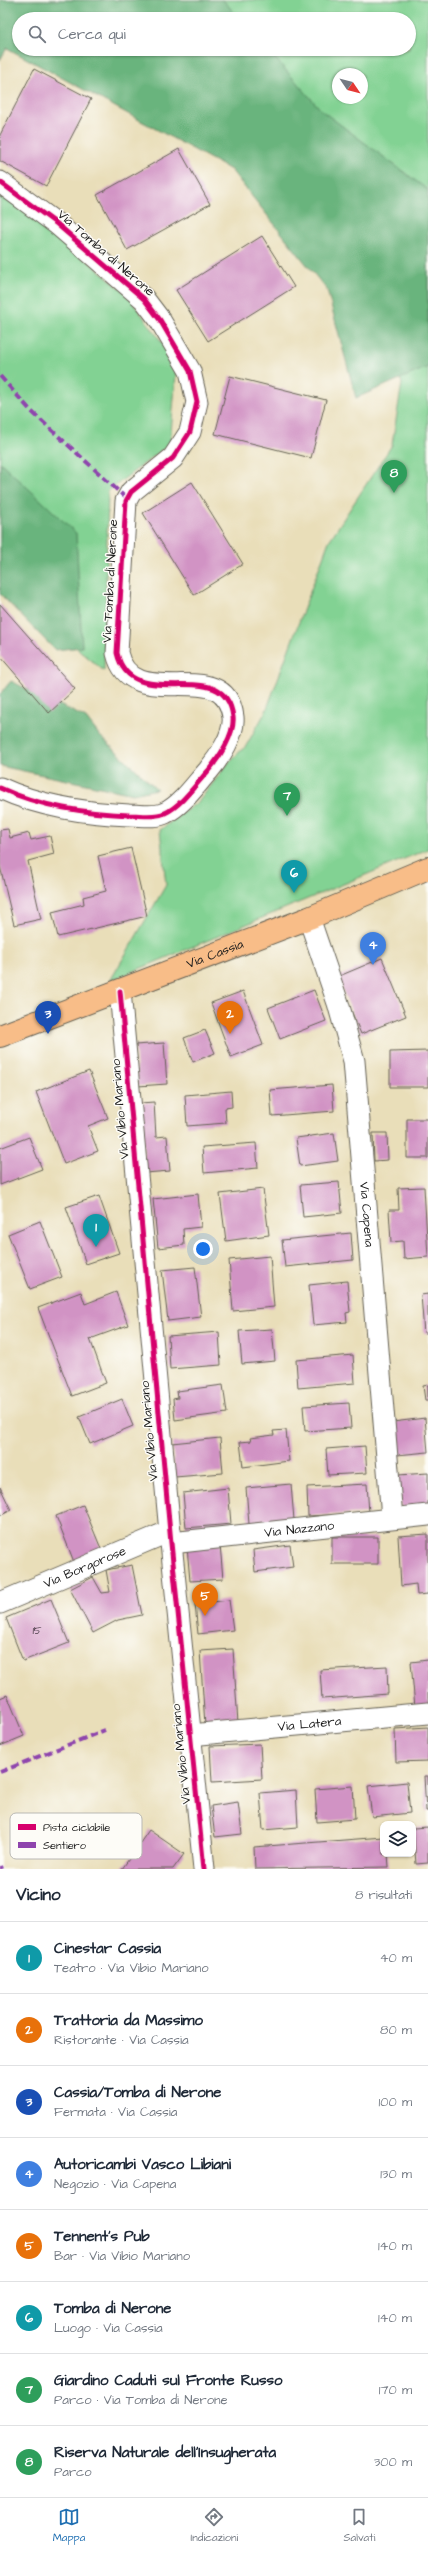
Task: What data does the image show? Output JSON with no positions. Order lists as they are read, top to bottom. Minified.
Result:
{"streets":{"main road":["Via Cassia"],"street":["Via Tomba di Nerone","Via Vibio Mariano","Via Capena","Via Nazzano","Via Borgorose","Via Latera"]},"crossings":[["Via Cassia","Via Vibio Mariano"],["Via Cassia","Via Capena"],["Via Vibio Mariano","Via Nazzano"],["Via Vibio Mariano","Via Borgorose"],["Via Vibio Mariano","Via Latera"],["Via Capena","Via Nazzano"],["Via Nazzano","Via Borgorose"]],"house_numbers":["15"],"legend":["Pista ciclabile","Sentiero"],"north":"bottom right","page":{"search":"Cerca qui","pins":["8","7","6","4","2","3","1","5"],"heading":["Vicino","8 risultati"],"list":[{"mark":"1","name":"Cinestar Cassia","note":"Teatro · Via Vibio Mariano","value":"40 m"},{"mark":"2","name":"Trattoria da Massimo","note":"Ristorante · Via Cassia","value":"80 m"},{"mark":"3","name":"Cassia/Tomba di Nerone","note":"Fermata · Via Cassia","value":"100 m"},{"mark":"4","name":"Autoricambi Vasco Libiani","note":"Negozio · Via Capena","value":"130 m"},{"mark":"5","name":"Tennent's Pub","note":"Bar · Via Vibio Mariano","value":"140 m"},{"mark":"6","name":"Tomba di Nerone","note":"Luogo · Via Cassia","value":"140 m"},{"mark":"7","name":"Giardino Caduti sul Fronte Russo","note":"Parco · Via Tomba di Nerone","value":"170 m"},{"mark":"8","name":"Riserva Naturale dell'Insugherata","note":"Parco","value":"300 m"}],"nav":["Mappa","Indicazioni","Salvati"]}}
